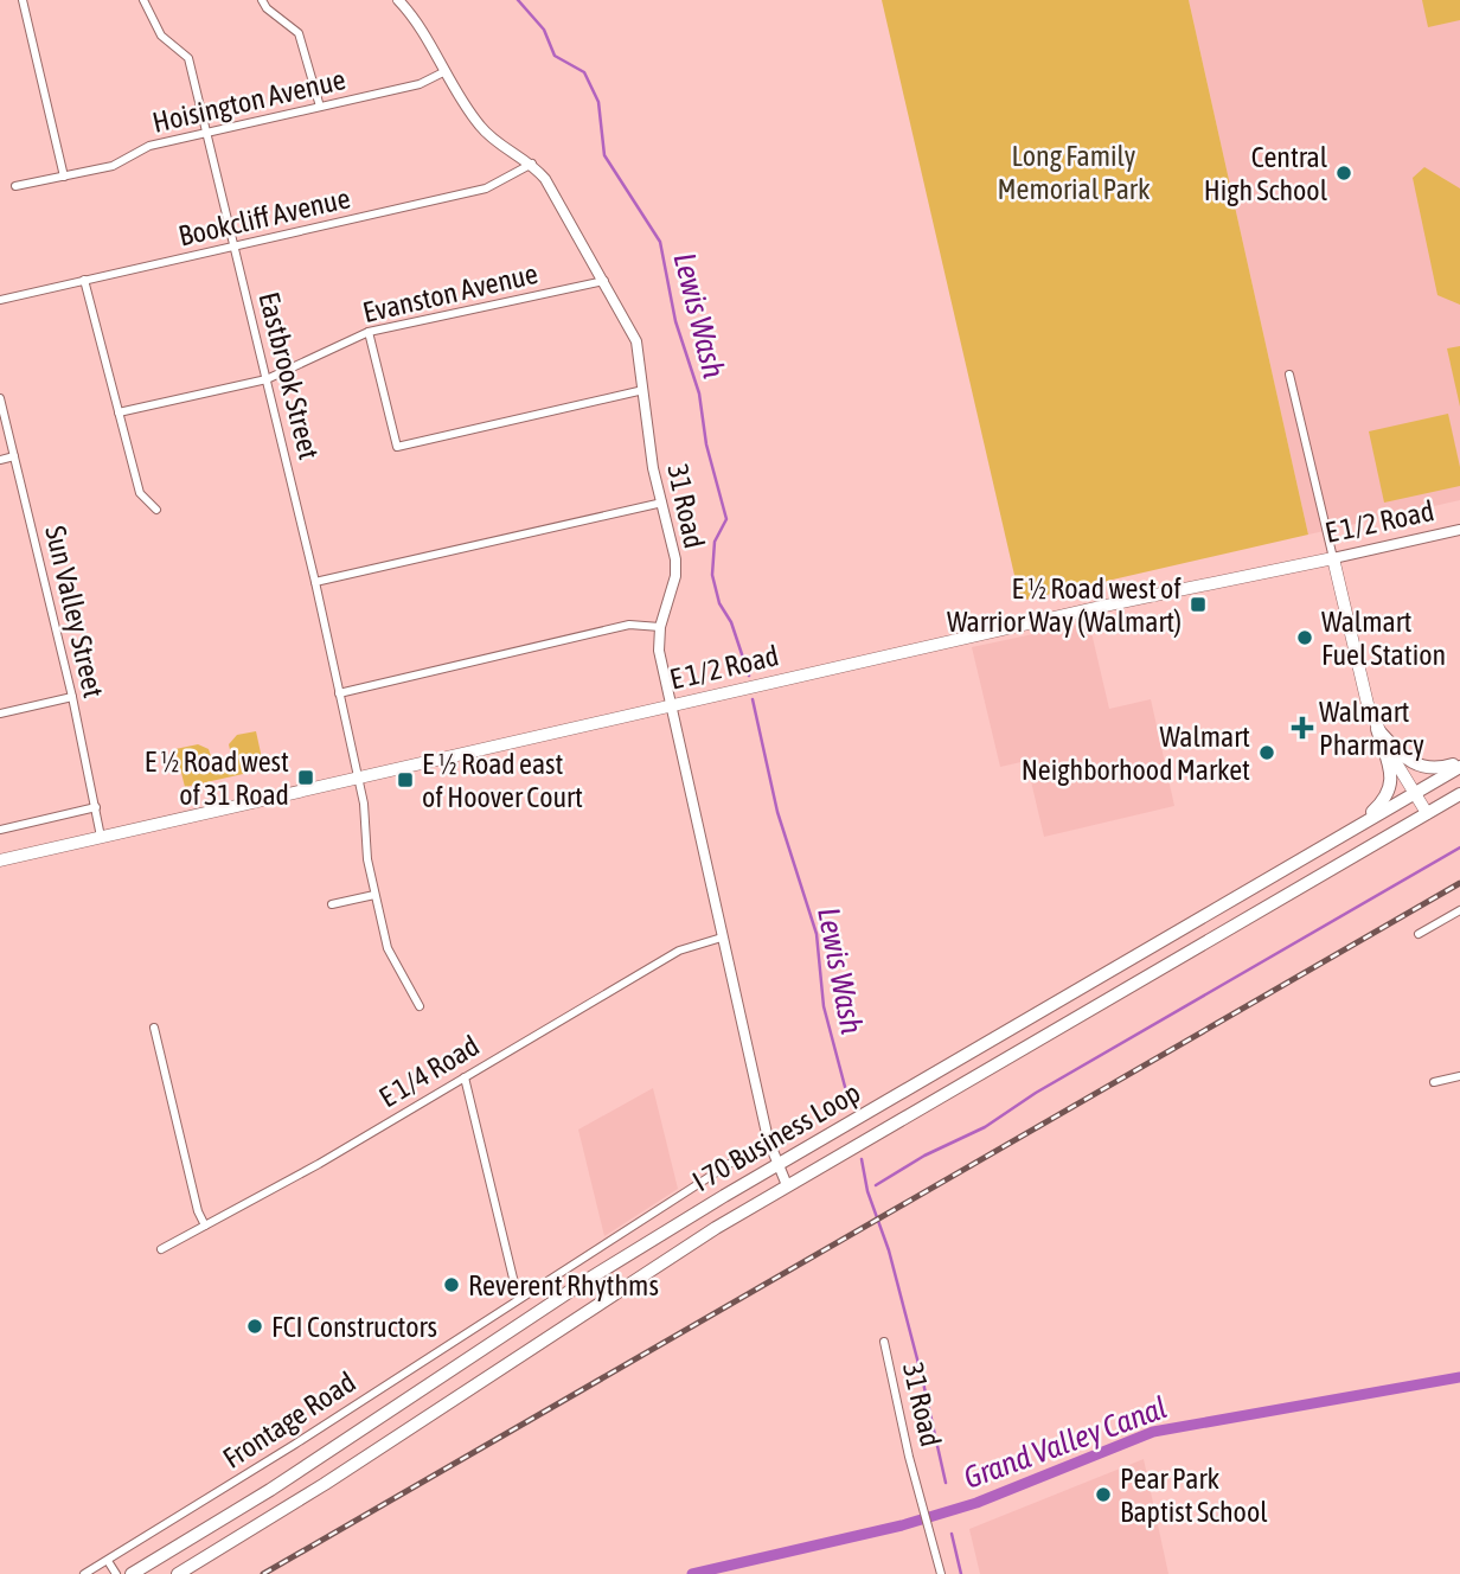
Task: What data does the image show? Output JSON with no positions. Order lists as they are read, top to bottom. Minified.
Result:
{"streets":{"main road":["E 1/2 Road","I 70 Business Loop"],"street":["Hoisington Avenue","Bookcliff Avenue","Evanston Avenue","Eastbrook Street","31 Road","Sun Valley Street","E 1/4 Road","Frontage Road"]},"crossings":[["Hoisington Avenue","Eastbrook Street"],["Hoisington Avenue","31 Road"],["Bookcliff Avenue","Eastbrook Street"],["Bookcliff Avenue","31 Road"],["Evanston Avenue","Eastbrook Street"],["Evanston Avenue","31 Road"],["Eastbrook Street","E 1/2 Road"],["31 Road","E 1/2 Road"],["31 Road","E 1/4 Road"],["31 Road","I 70 Business Loop"],["31 Road","Frontage Road"],["E 1/2 Road","Sun Valley Street"]],"water":["Lewis Wash","Grand Valley Canal"],"parks":["Long Family Memorial Park"],"places":{"other":["Central High School","Walmart Fuel Station","Walmart Neighborhood Market","Reverent Rhythms","FCI Constructors","Pear Park Baptist School"],"transit":["E ½ Road west of Warrior Way (Walmart)","E ½ Road west of 31 Road","E ½ Road east of Hoover Court"],"health":["Walmart Pharmacy"]}}
